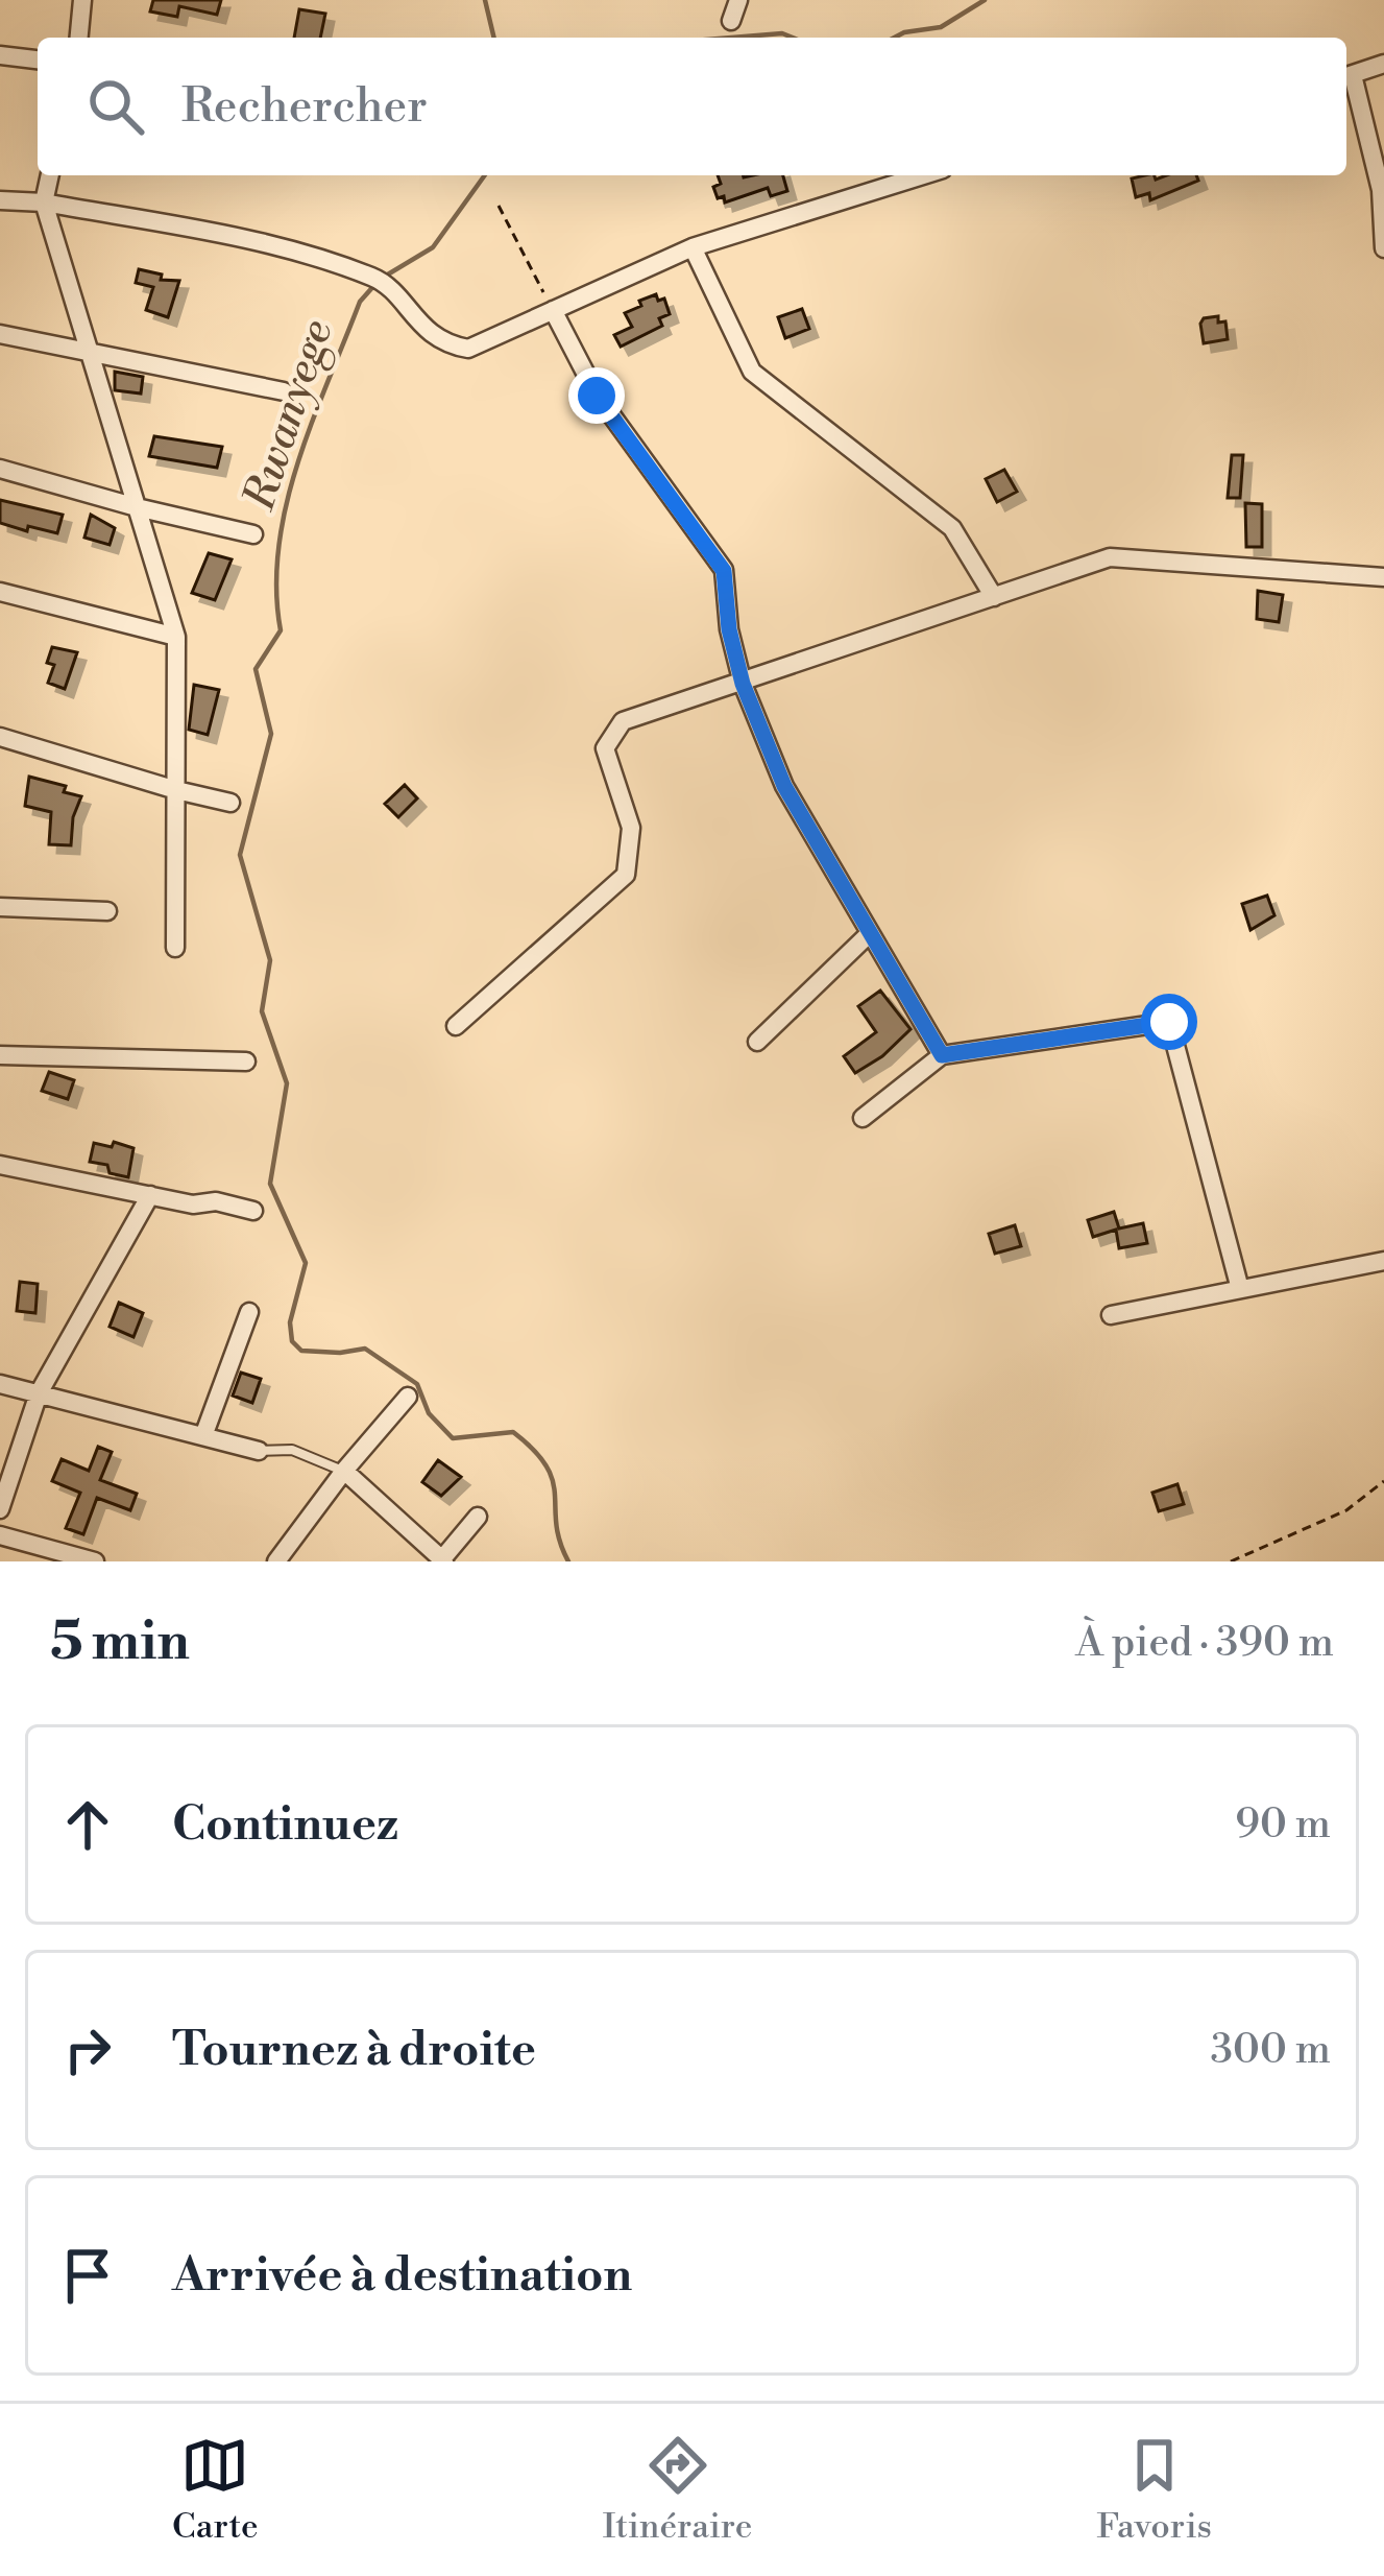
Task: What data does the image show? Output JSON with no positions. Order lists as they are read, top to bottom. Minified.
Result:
{"water":["Rwanyege"],"page":{"search":"Rechercher","heading":["5 min","À pied · 390 m"],"list":[["Continuez","90 m"],["Tournez à droite","300 m"],"Arrivée à destination"],"nav":["Carte","Itinéraire","Favoris"]}}
